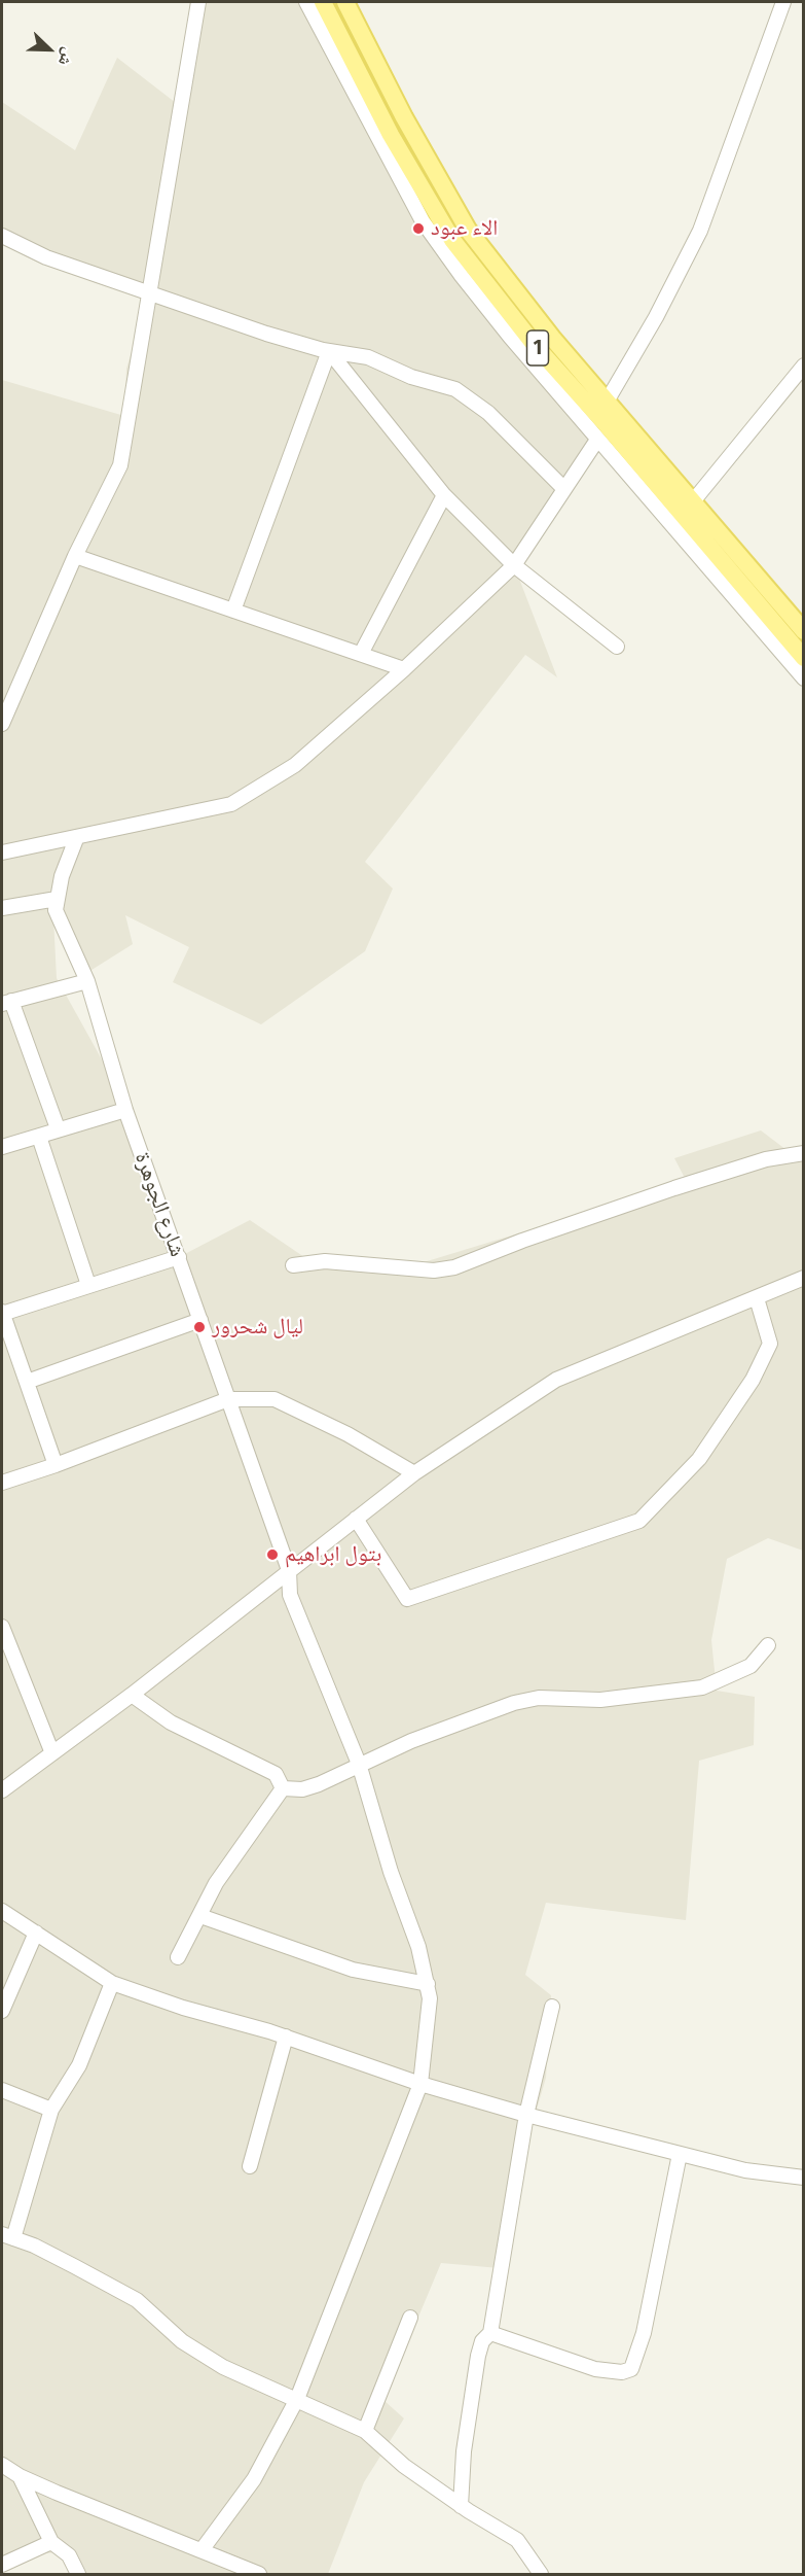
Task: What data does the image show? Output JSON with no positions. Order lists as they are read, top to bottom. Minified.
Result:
{"streets":{"main road":["1"],"street":["شارع الجوهرة"]},"places":["الاء عبود","ليال شحرور","بتول ابراهيم"],"north":"bottom right"}
